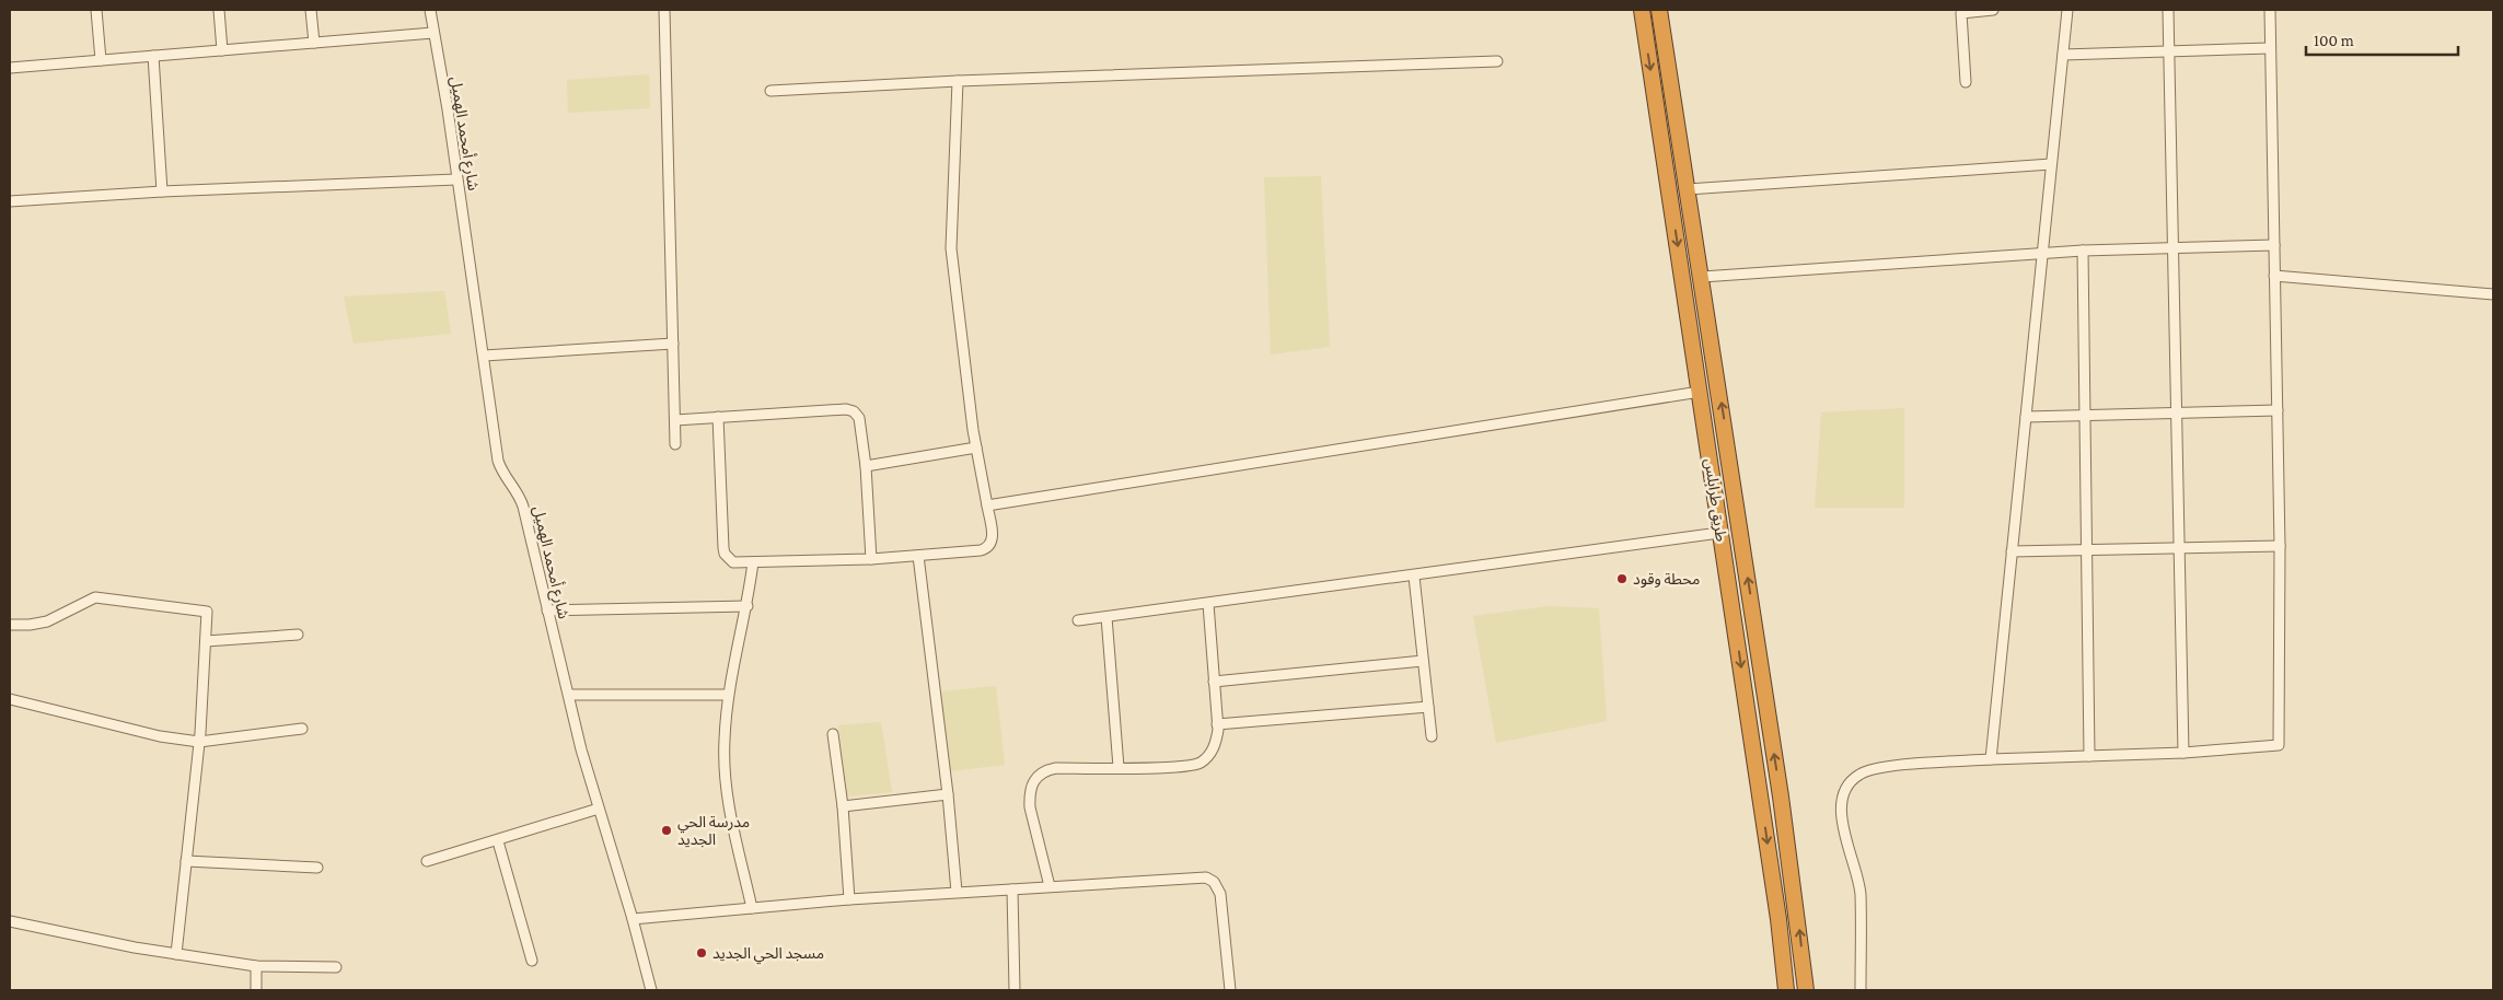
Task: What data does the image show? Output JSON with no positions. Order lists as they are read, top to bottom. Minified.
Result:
{"streets":{"highway":["طريق طرابلس"],"street":["شارع أمحمد الهميل"]},"places":["محطة وقود","مدرسة الحي الجديد","مسجد الحي الجديد"],"scale_bar":"100 m"}
